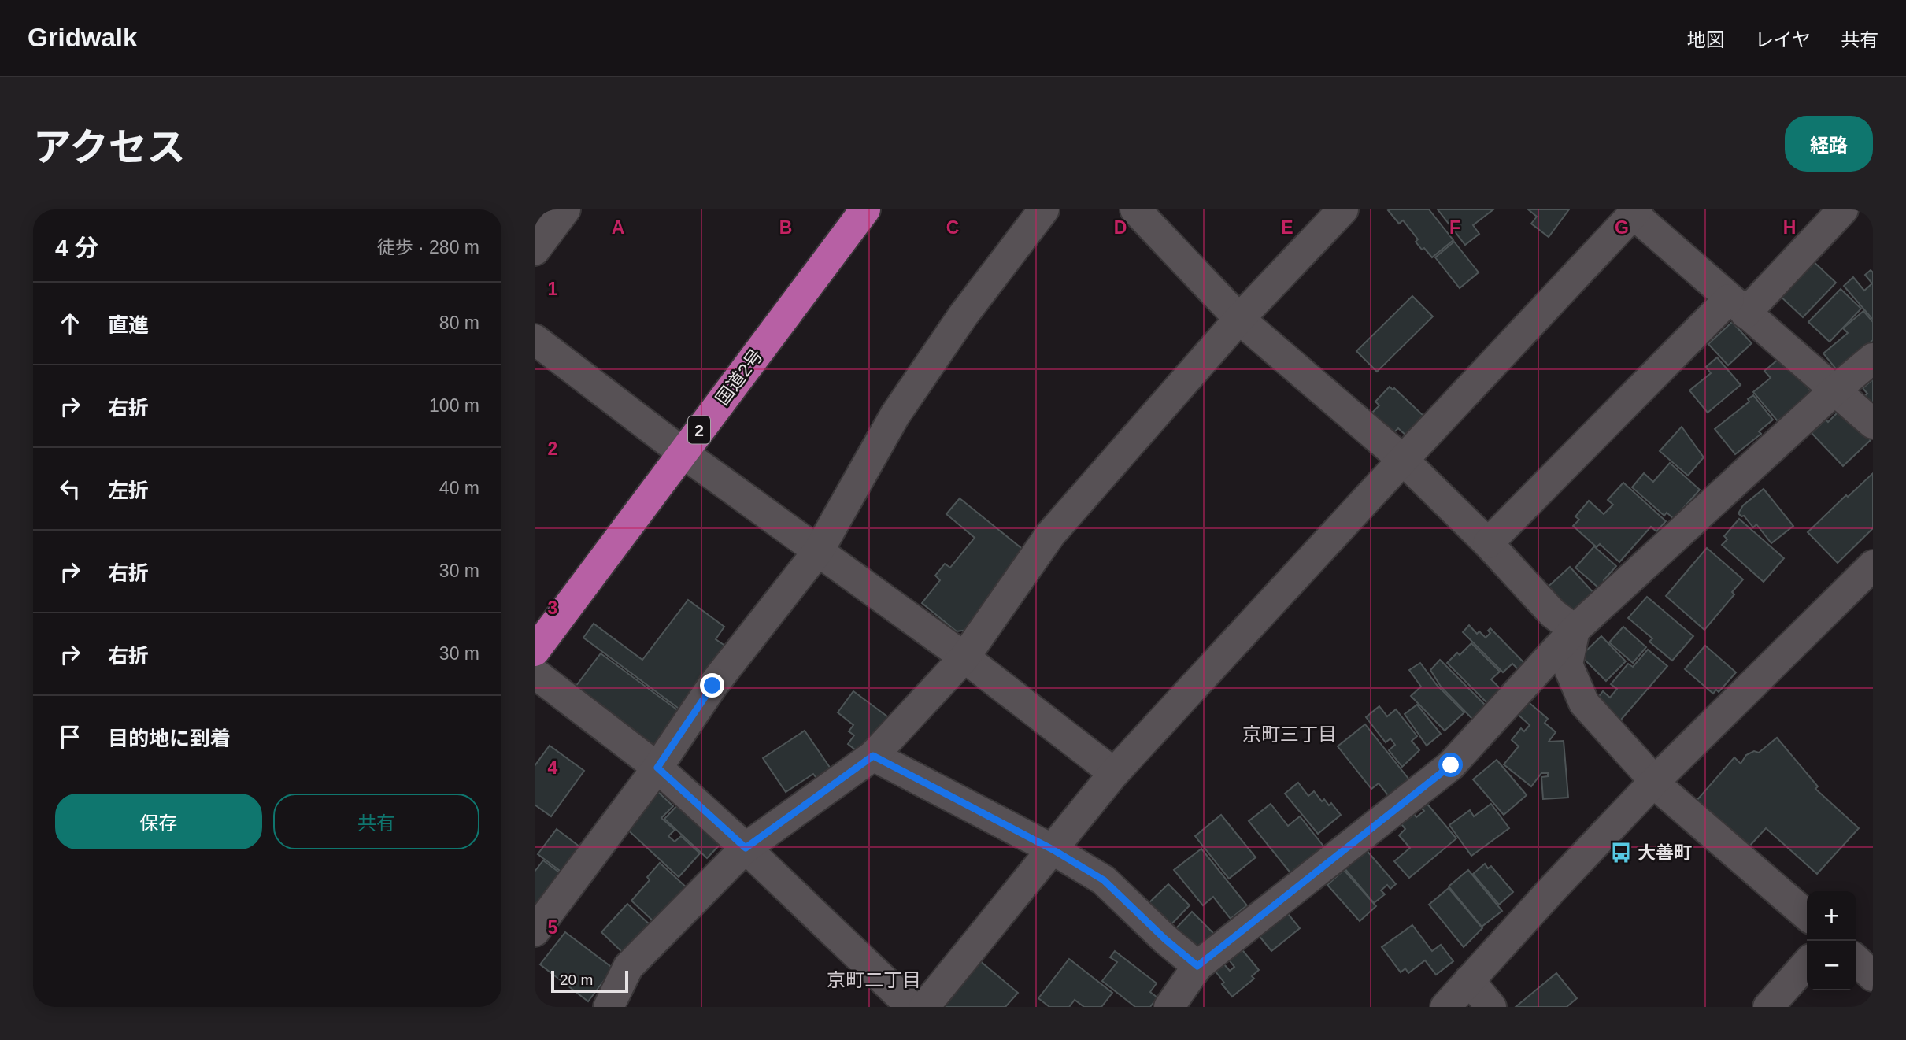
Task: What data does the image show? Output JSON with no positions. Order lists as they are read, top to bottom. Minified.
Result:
{"streets":{"highway":["国道2号","2"]},"districts":["京町三丁目","京町二丁目"],"places":{"bus stop":["大善町"]},"scale_bar":"20 m","page":{"header":"Gridwalk","nav":["地図","レイヤ","共有"],"title":"アクセス","buttons":["経路",["保存","共有"]],"heading":["4 分","徒歩 · 280 m"],"list":[["直進","80 m"],["右折","100 m"],["左折","40 m"],["右折","30 m"],["右折","30 m"],"目的地に到着"],"map_buttons":["+","−"],"scale":"20 m"},"grid":{"columns":["A","B","C","D","E","F","G","H"],"rows":["1","2","3","4","5"]}}
